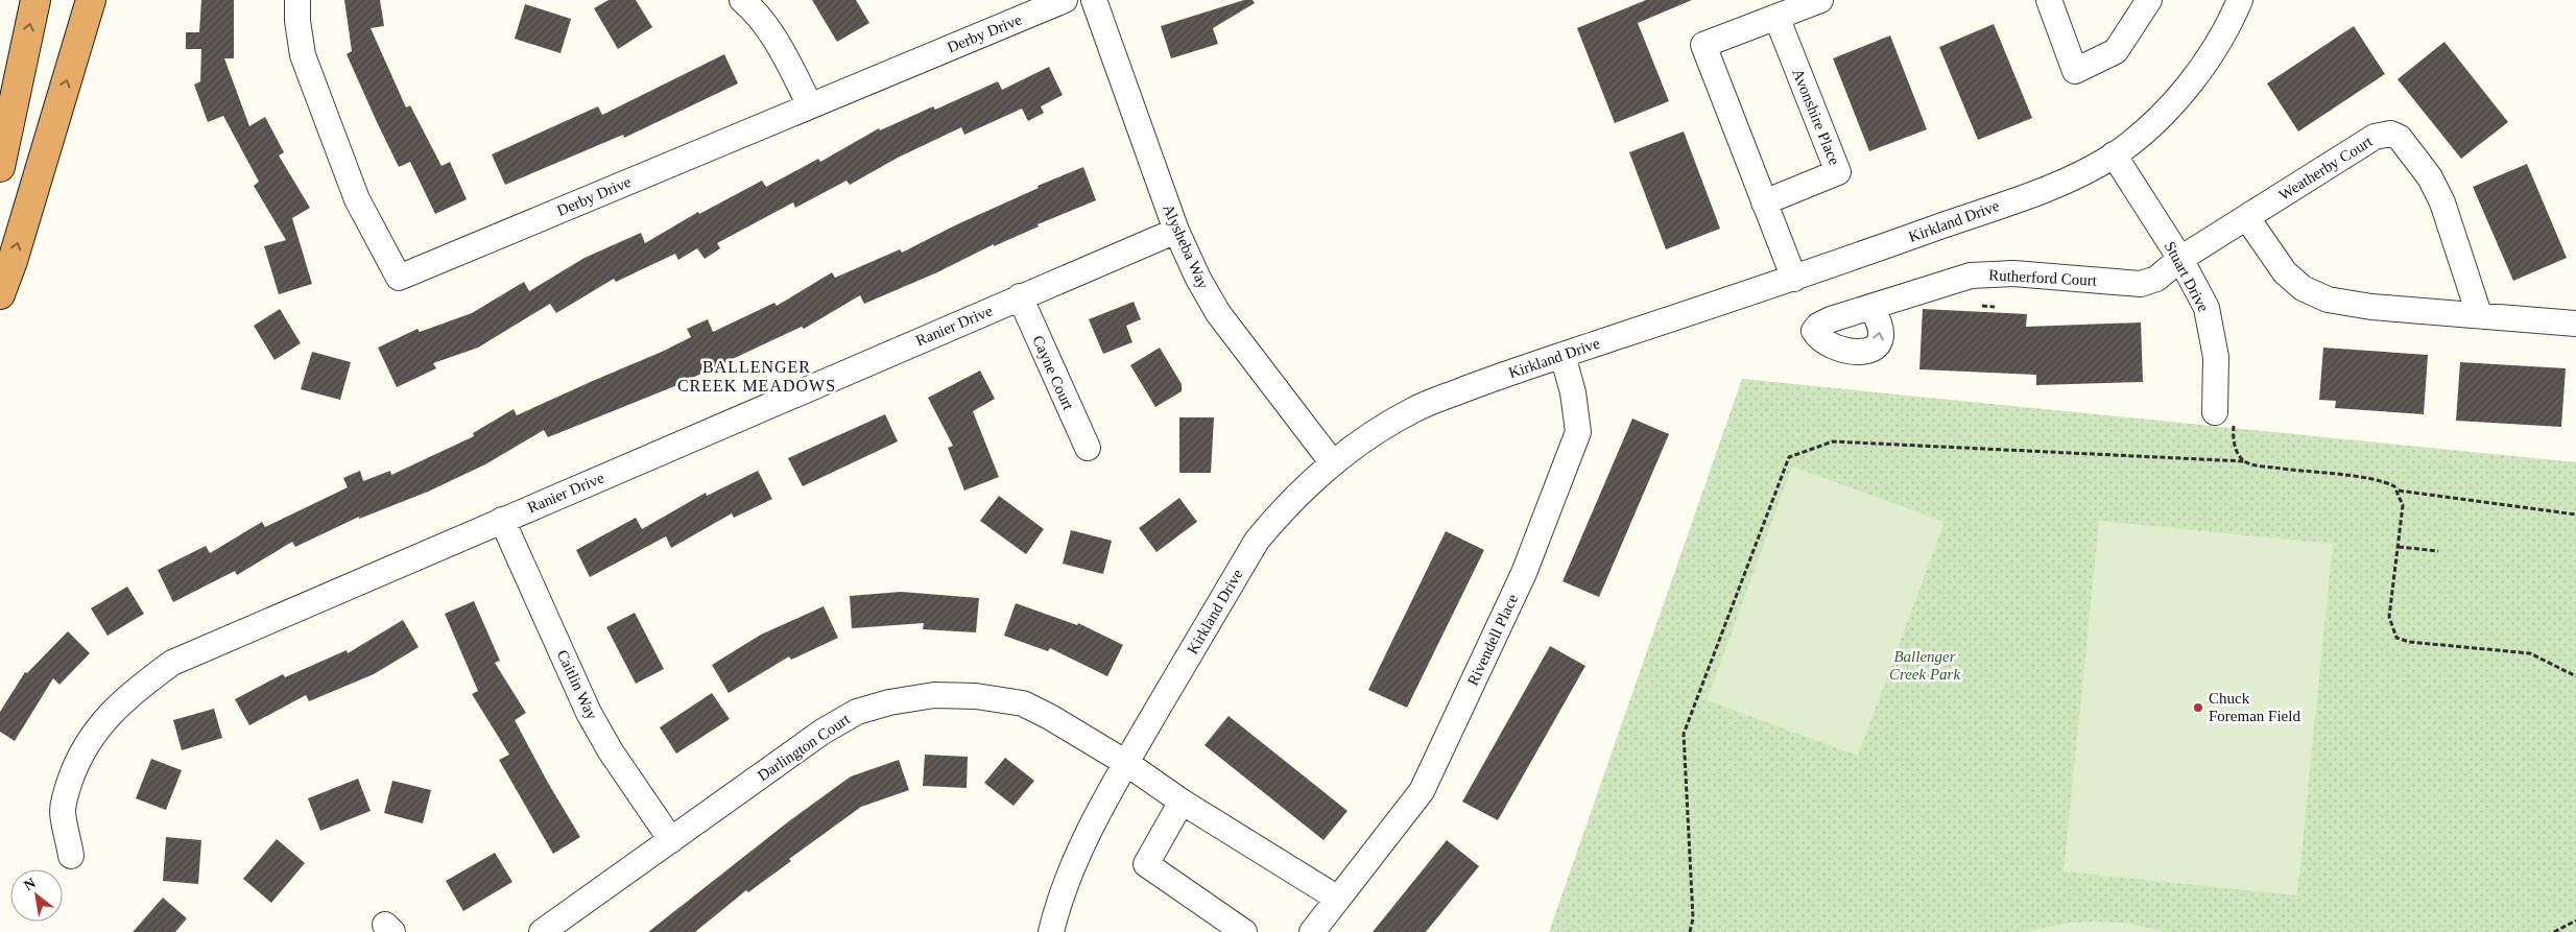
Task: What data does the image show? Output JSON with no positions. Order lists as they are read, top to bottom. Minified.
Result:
{"streets":{"street":["Derby Drive","Avonshire Place","Weatherby Court","Kirkland Drive","Alysheba Way","Stuart Drive","Rutherford Court","Ranier Drive","Cayne Court","Rivendell Place","Caitlin Way","Darlington Court"]},"crossings":[["Weatherby Court","Stuart Drive"],["Weatherby Court","Rutherford Court"],["Kirkland Drive","Alysheba Way"],["Kirkland Drive","Stuart Drive"],["Kirkland Drive","Rivendell Place"],["Kirkland Drive","Darlington Court"],["Alysheba Way","Ranier Drive"],["Stuart Drive","Rutherford Court"],["Ranier Drive","Cayne Court"],["Ranier Drive","Caitlin Way"],["Caitlin Way","Darlington Court"]],"districts":["BALLENGER CREEK MEADOWS"],"parks":["Ballenger Creek Park"],"places":["Chuck Foreman Field"],"north":"top left"}
